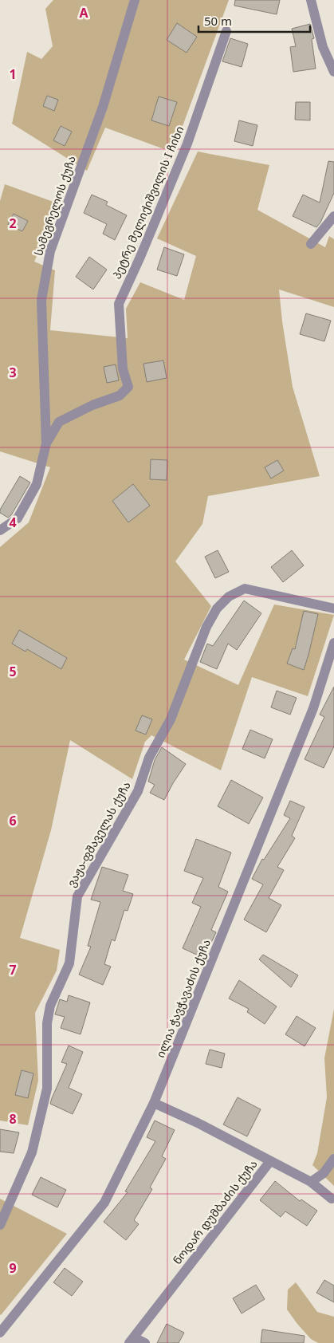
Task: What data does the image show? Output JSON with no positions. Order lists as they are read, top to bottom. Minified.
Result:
{"streets":{"street":["პეტრე მელიქიშვილის I ჩიხი","სამეგრელოს ქუჩა","ვაჟა-ფშაველას ქუჩა","ილია ჭავჭავაძის ქუჩა","ნოდარ დუმბაძის ქუჩა"]},"crossings":[["პეტრე მელიქიშვილის I ჩიხი","სამეგრელოს ქუჩა"],["ილია ჭავჭავაძის ქუჩა","ნოდარ დუმბაძის ქუჩა"]],"scale_bar":"50 m","grid":{"columns":["A"],"rows":["1","2","3","4","5","6","7","8","9"]}}
